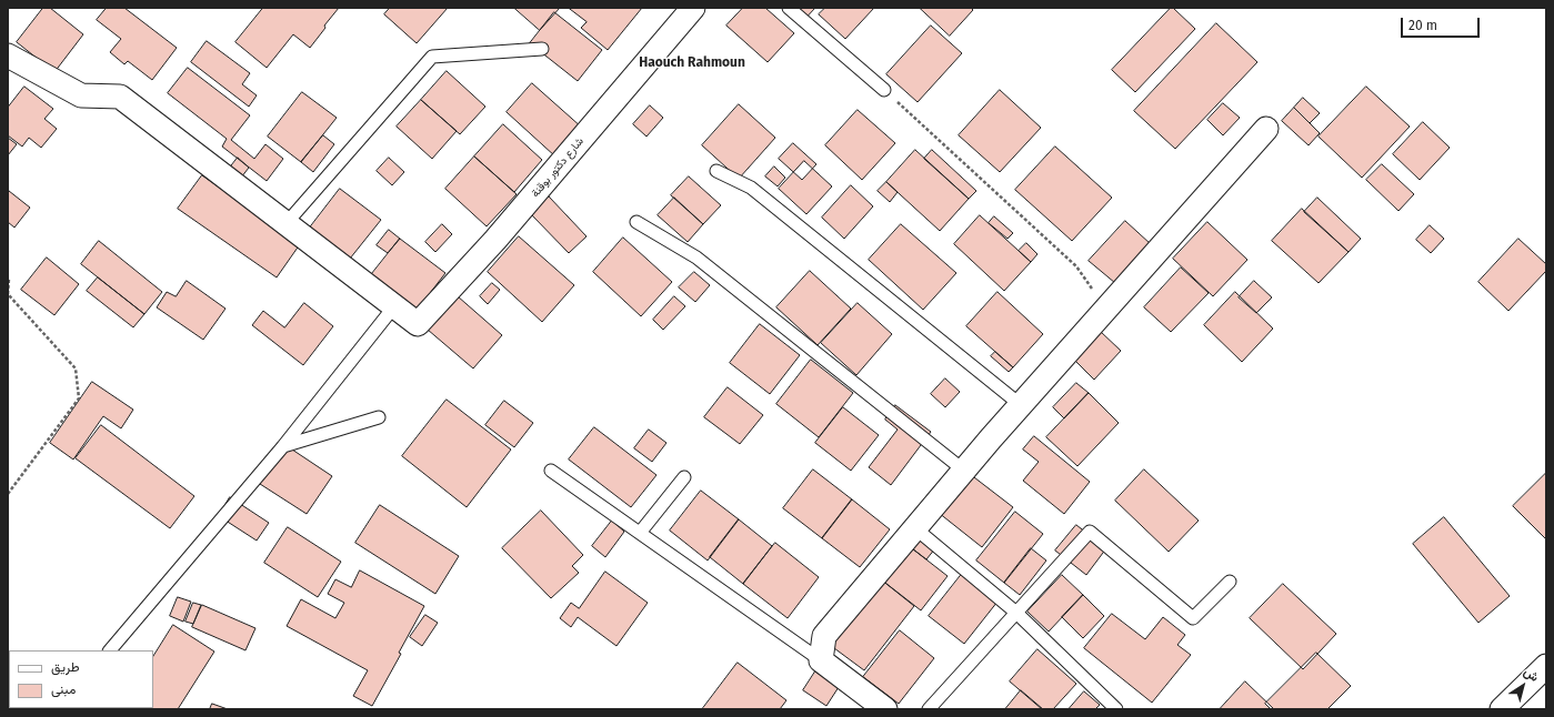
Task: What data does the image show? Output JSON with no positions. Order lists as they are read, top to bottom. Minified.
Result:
{"streets":{"street":["شارع دكتور بوقنة"]},"districts":["Haouch Rahmoun"],"legend":["طريق","مبنى"],"scale_bar":"20 m","north":"top right"}
